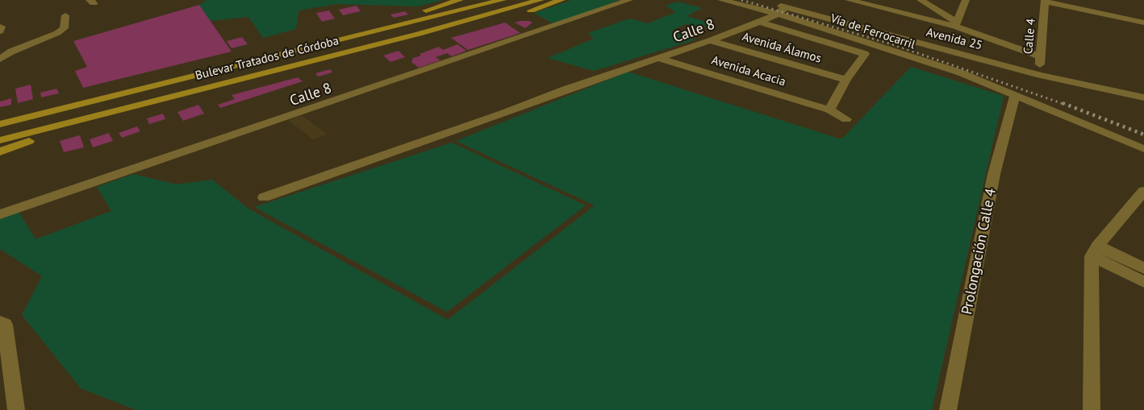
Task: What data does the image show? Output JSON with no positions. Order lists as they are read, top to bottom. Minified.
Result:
{"streets":{"main road":["Bulevar Tratados de Córdoba"],"street":["Calle 8","Vía de Ferrocarril","Calle 4","Avenida 25","Avenida Álamos","Avenida Acacia","Prolongación Calle 4"]},"crossings":[["Calle 8","Vía de Ferrocarril"],["Calle 8","Avenida 25"],["Calle 8","Avenida Álamos"],["Calle 8","Avenida Acacia"],["Vía de Ferrocarril","Avenida 25"],["Vía de Ferrocarril","Prolongación Calle 4"],["Calle 4","Avenida 25"]]}
